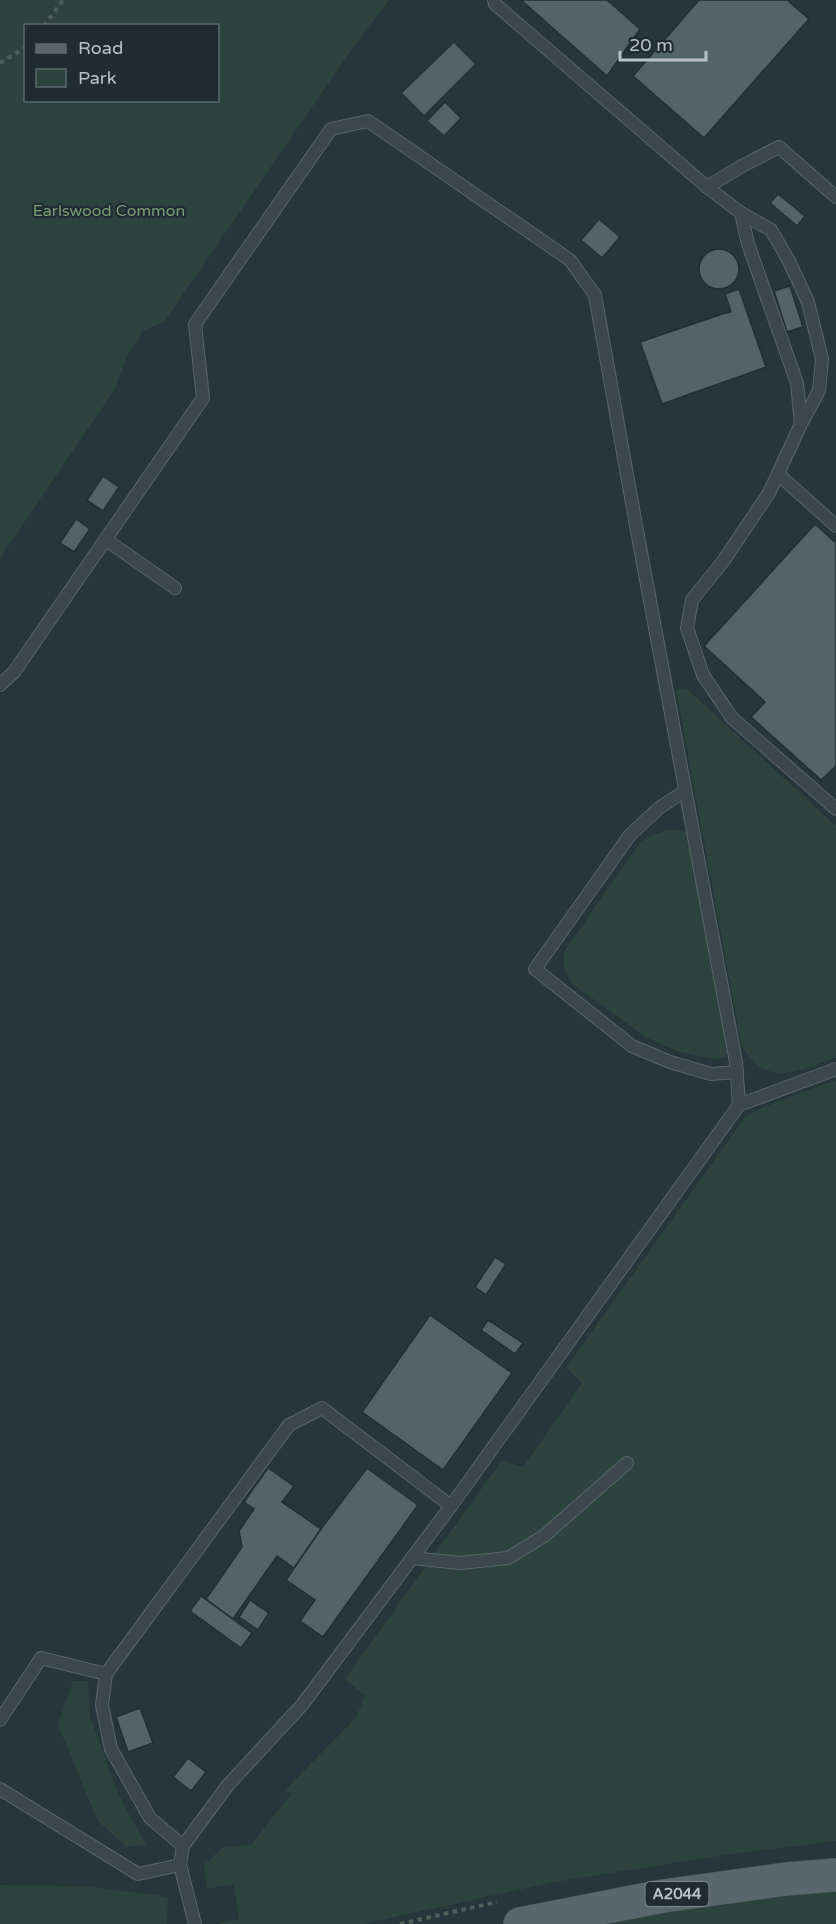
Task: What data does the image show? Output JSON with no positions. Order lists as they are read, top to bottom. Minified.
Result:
{"streets":{"main road":["A2044"]},"parks":["Earlswood Common"],"legend":["Road","Park"],"scale_bar":"20 m"}
